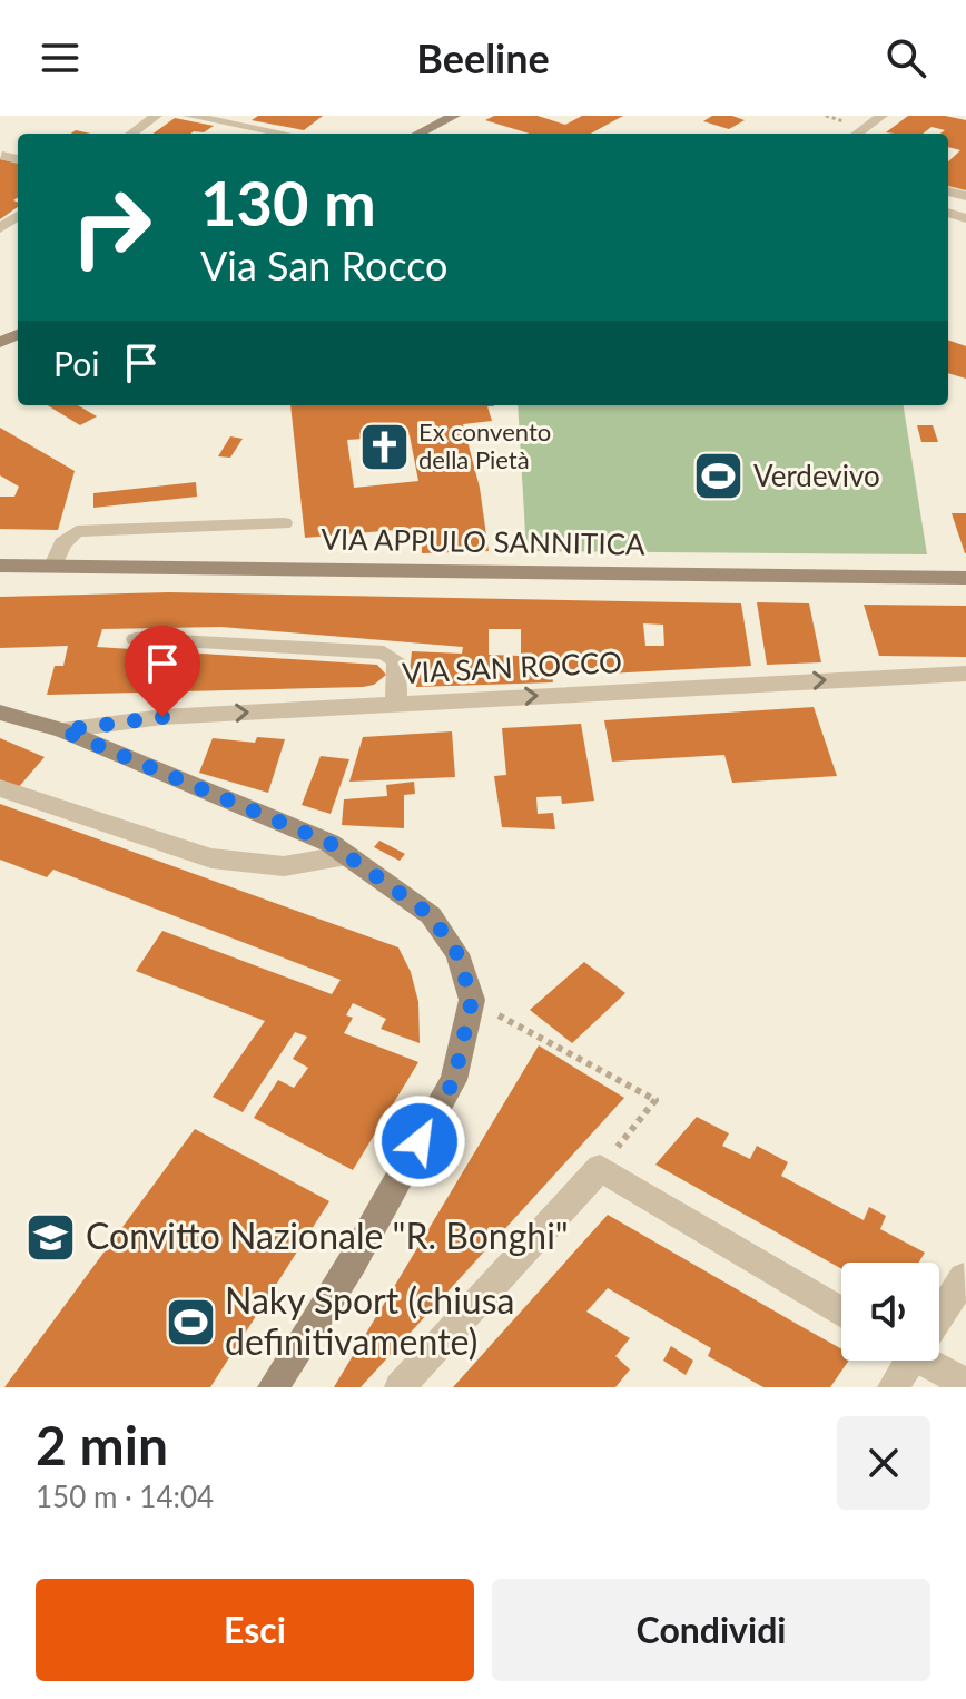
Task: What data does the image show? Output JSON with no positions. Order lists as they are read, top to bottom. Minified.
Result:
{"streets":{"main road":["VIA APPULO SANNITICA"],"street":["VIA SAN ROCCO"]},"places":{"church":["Ex convento della Pietà"],"sports":["Verdevivo","Naky Sport (chiusa definitivamente)"],"school or university":["Convitto Nazionale \"R. Bonghi\""]},"page":{"header":"Beeline","turn":["130 m","Via San Rocco"],"then":"Poi","heading":["2 min","150 m · 14:04"],"buttons":["Esci","Condividi"]}}
